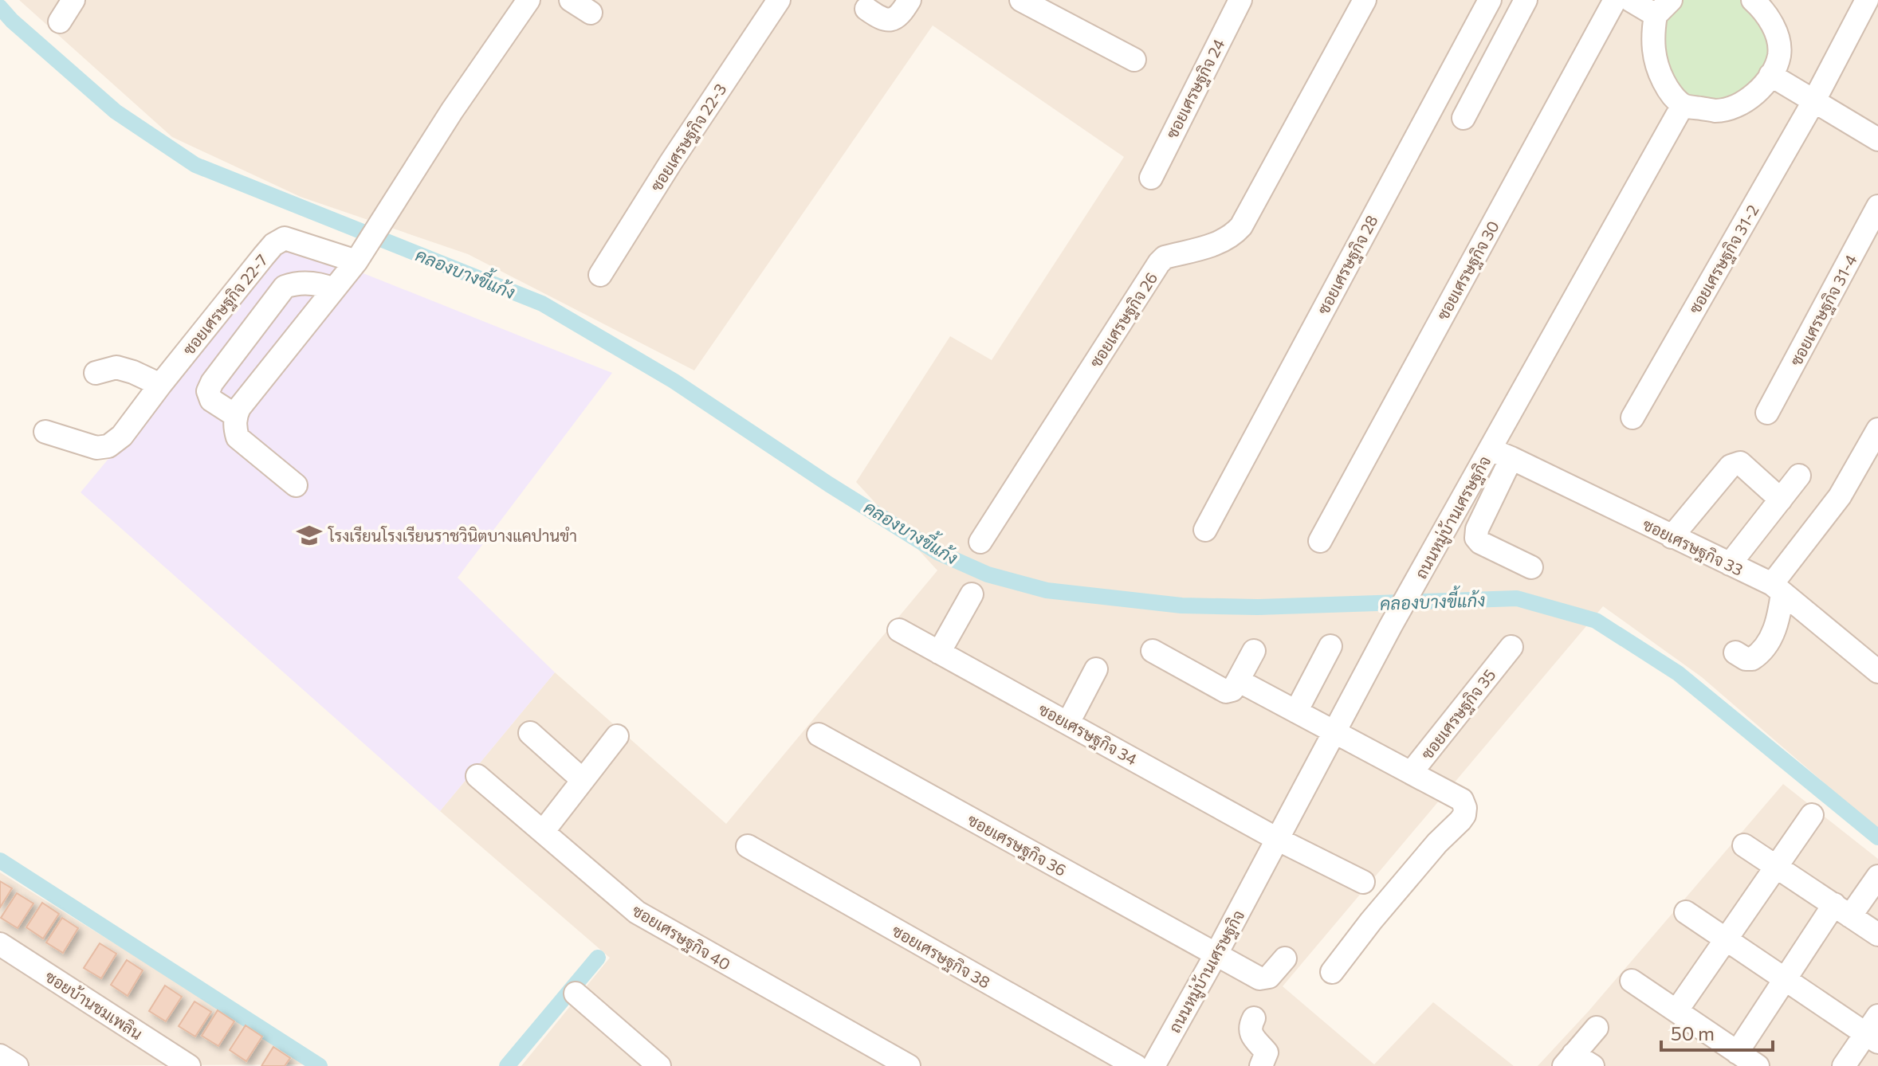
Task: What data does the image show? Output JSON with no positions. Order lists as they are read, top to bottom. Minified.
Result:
{"streets":{"street":["ซอยเศรษฐกิจ 24","ซอยเศรษฐกิจ 22-3","ซอยเศรษฐกิจ 31-2","ซอยเศรษฐกิจ 28","ซอยเศรษฐกิจ 30","ซอยเศรษฐกิจ 22-7","ซอยเศรษฐกิจ 31-4","ซอยเศรษฐกิจ 26","ถนนหมู่บ้านเศรษฐกิจ","ซอยเศรษฐกิจ 33","ซอยเศรษฐกิจ 35","ซอยเศรษฐกิจ 34","ซอยเศรษฐกิจ 36","ซอยเศรษฐกิจ 40","ซอยเศรษฐกิจ 38","ซอยบ้านชมเพลิน"]},"crossings":[["ถนนหมู่บ้านเศรษฐกิจ","ซอยเศรษฐกิจ 33"],["ถนนหมู่บ้านเศรษฐกิจ","ซอยเศรษฐกิจ 35"],["ถนนหมู่บ้านเศรษฐกิจ","ซอยเศรษฐกิจ 34"],["ถนนหมู่บ้านเศรษฐกิจ","ซอยเศรษฐกิจ 36"]],"water":["คลองบางขี้แก้ง"],"places":{"school or university":["โรงเรียนโรงเรียนราชวินิตบางแคปานขำ"]},"scale_bar":"50 m"}
